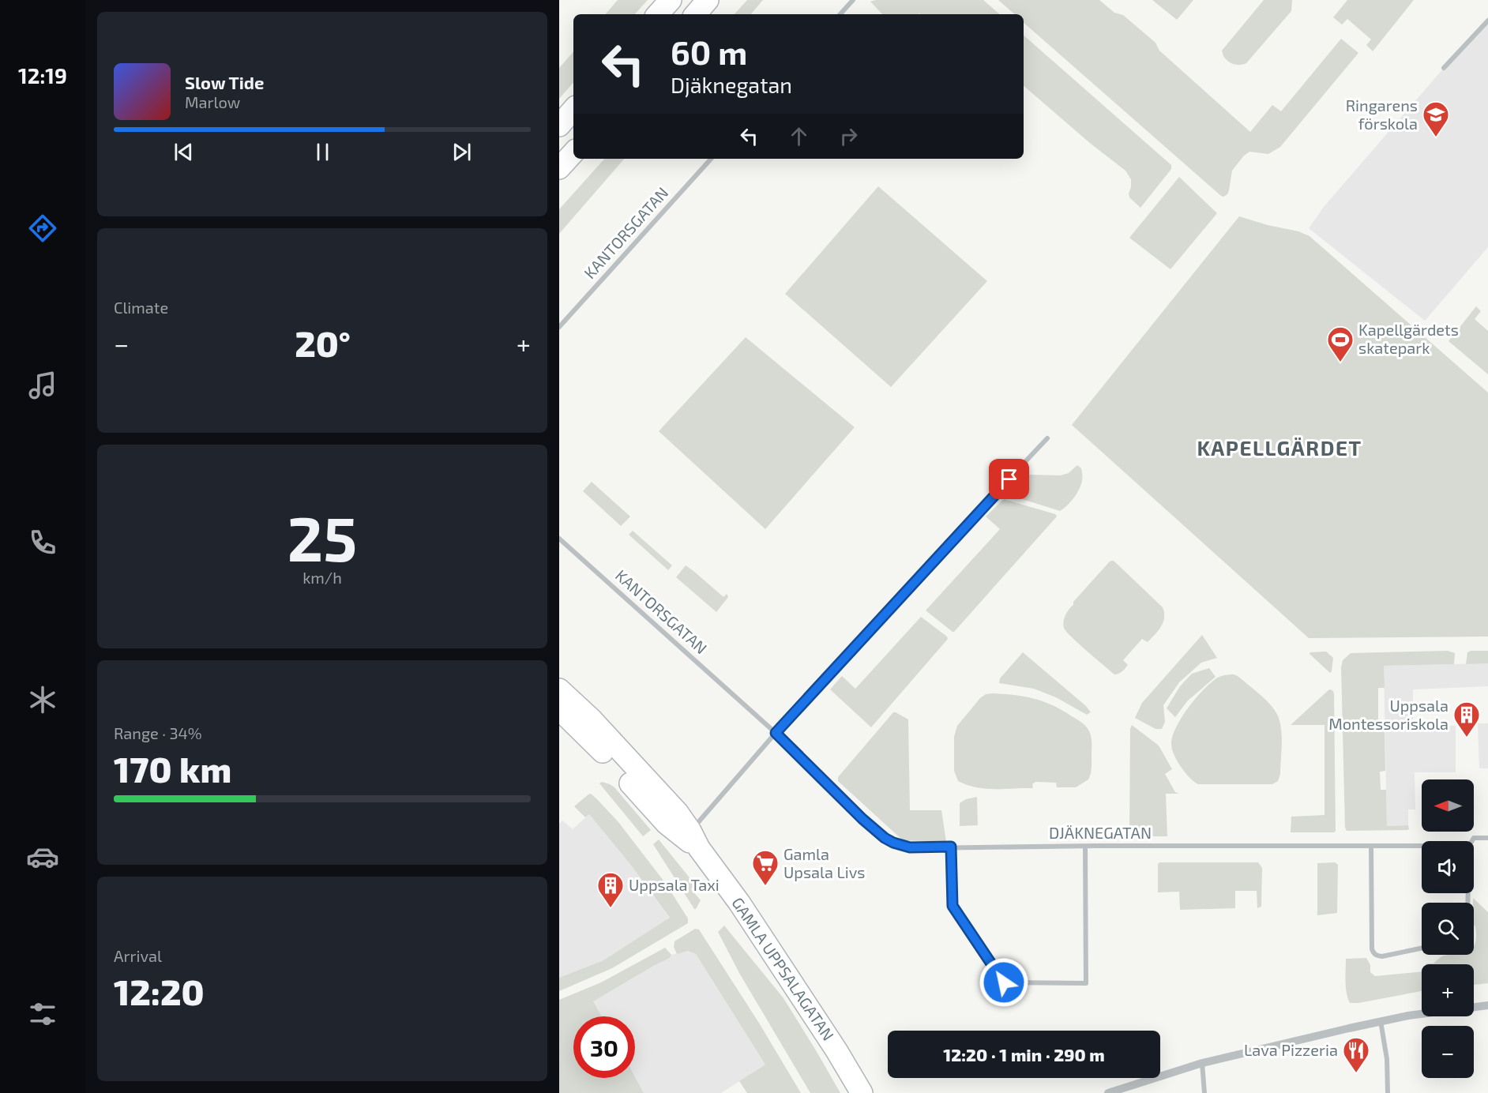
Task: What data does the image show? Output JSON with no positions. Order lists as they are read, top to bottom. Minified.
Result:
{"streets":{"main road":["GAMLA UPPSALAGATAN"],"street":["KANTORSGATAN","DJÄKNEGATAN"]},"crossings":[["KANTORSGATAN","DJÄKNEGATAN"]],"districts":["KAPELLGÄRDET"],"places":{"school or university":["Ringarens förskola"],"sports":["Kapellgärdets skatepark"],"building":["Uppsala Montessoriskola","Uppsala Taxi"],"supermarket":["Gamla Upsala Livs"],"restaurant":["Lava Pizzeria"]},"north":"left","page":{"tabs":"12:19","turn":["60 m","Djäknegatan"],"song":["Slow Tide","Marlow"],"tile":["Climate",["25","km/h"],["Range · 34%","170 km"],["Arrival","12:20"]],"heat":["−","20°","+"],"map_buttons":["+","−"],"limit":"30","trip":"12:20 · 1 min · 290 m"}}
